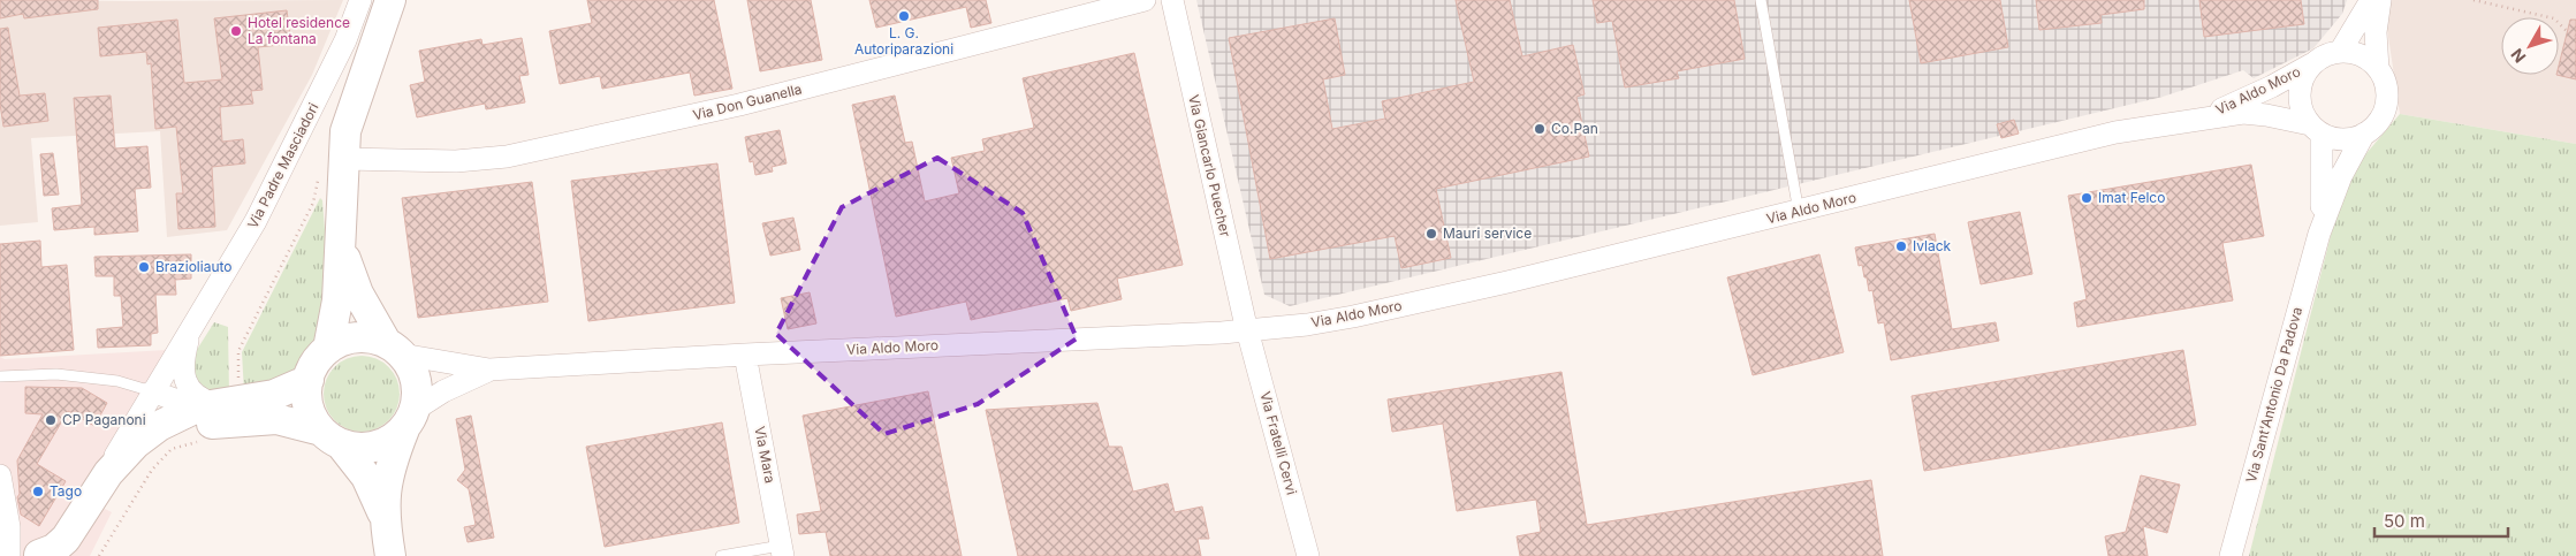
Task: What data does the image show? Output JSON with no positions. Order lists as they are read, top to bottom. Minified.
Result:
{"streets":{"street":["Via Aldo Moro","Via Don Guanella","Via Padre Masciadori","Via Giancarlo Puecher","Via Sant'Antonio Da Padova","Via Fratelli Cervi","Via Mara"]},"crossings":[["Via Aldo Moro","Via Giancarlo Puecher"],["Via Aldo Moro","Via Sant'Antonio Da Padova"],["Via Aldo Moro","Via Fratelli Cervi"],["Via Aldo Moro","Via Mara"],["Via Giancarlo Puecher","Via Fratelli Cervi"]],"places":["L. G. Autoriparazioni","Hotel residence La fontana","Co.Pan","Imat Felco","Mauri service","Ivlack","Brazioliauto","CP Paganoni","Tago"],"scale_bar":"50 m","north":"bottom left"}
